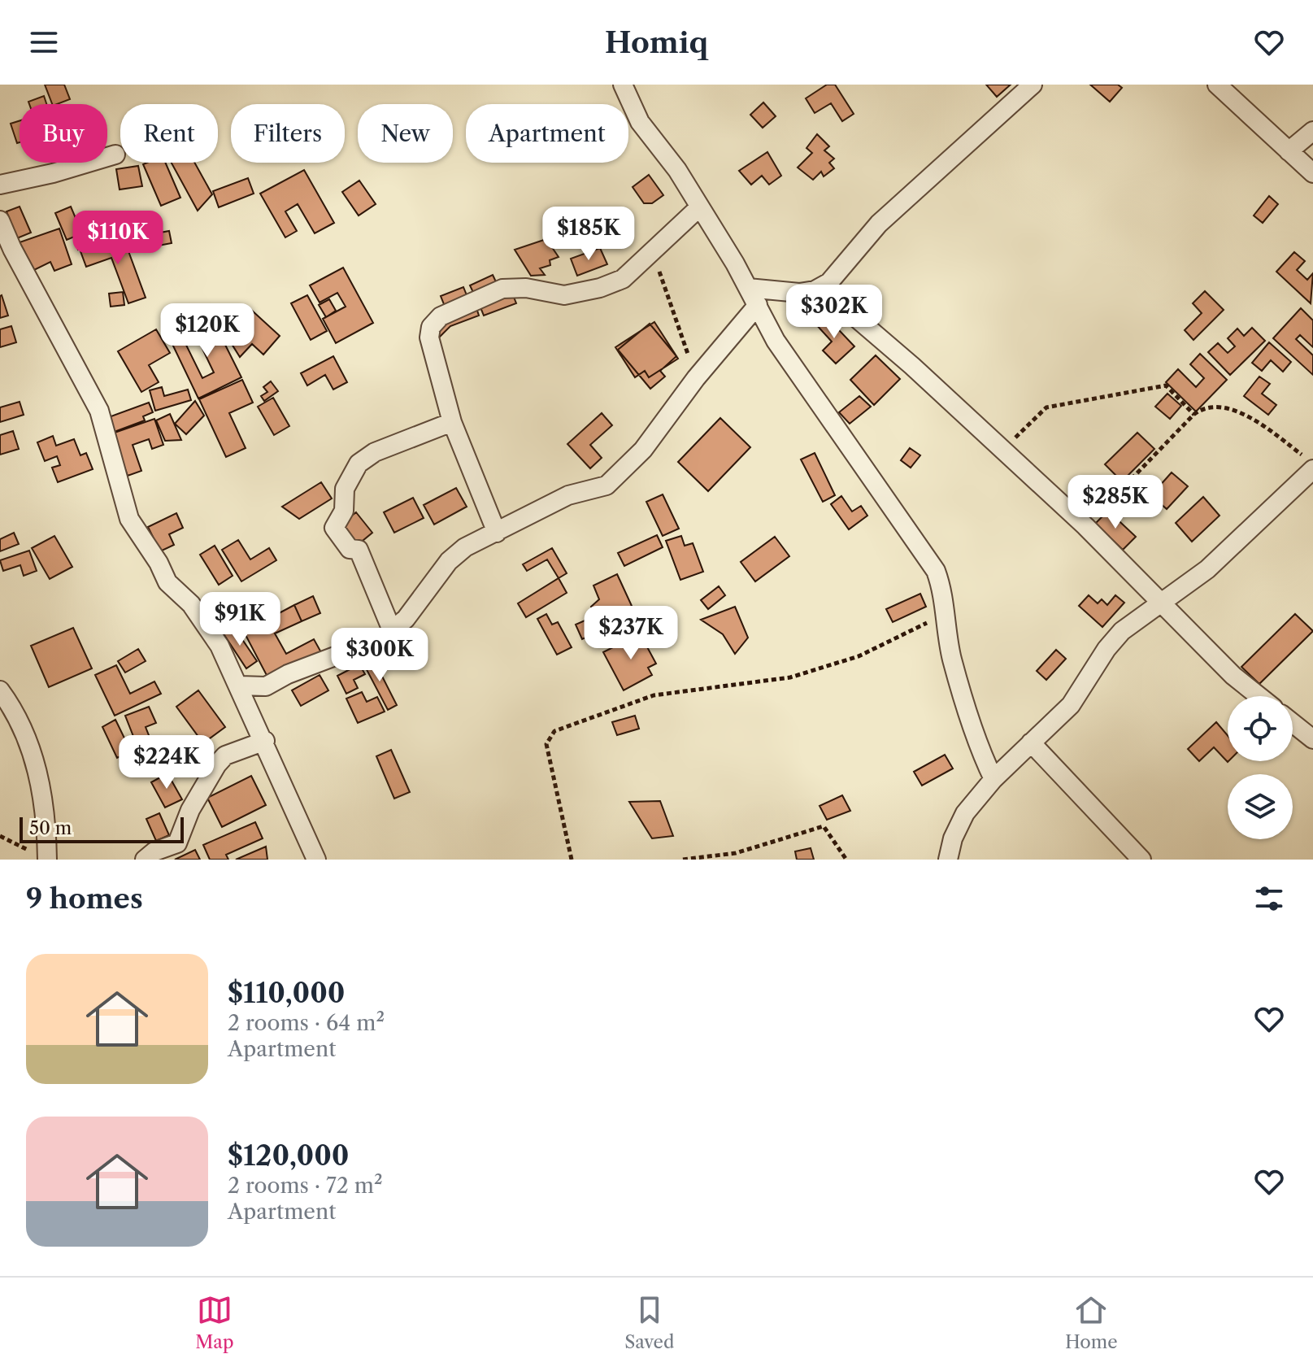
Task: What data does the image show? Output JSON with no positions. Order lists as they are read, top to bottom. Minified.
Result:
{"scale_bar":"50 m","page":{"header":"Homiq","chip":["Buy","Rent","Filters","New","Apartment"],"price":["$185K","$110K","$302K","$120K","$285K","$91K","$237K","$300K","$224K"],"scale":"50 m","heading":"9 homes","list":[{"name":"$110,000","note":"2 rooms · 64 m² · Apartment"},{"name":"$120,000","note":"2 rooms · 72 m² · Apartment"}],"tabs":["Map","Saved","Home"]}}
